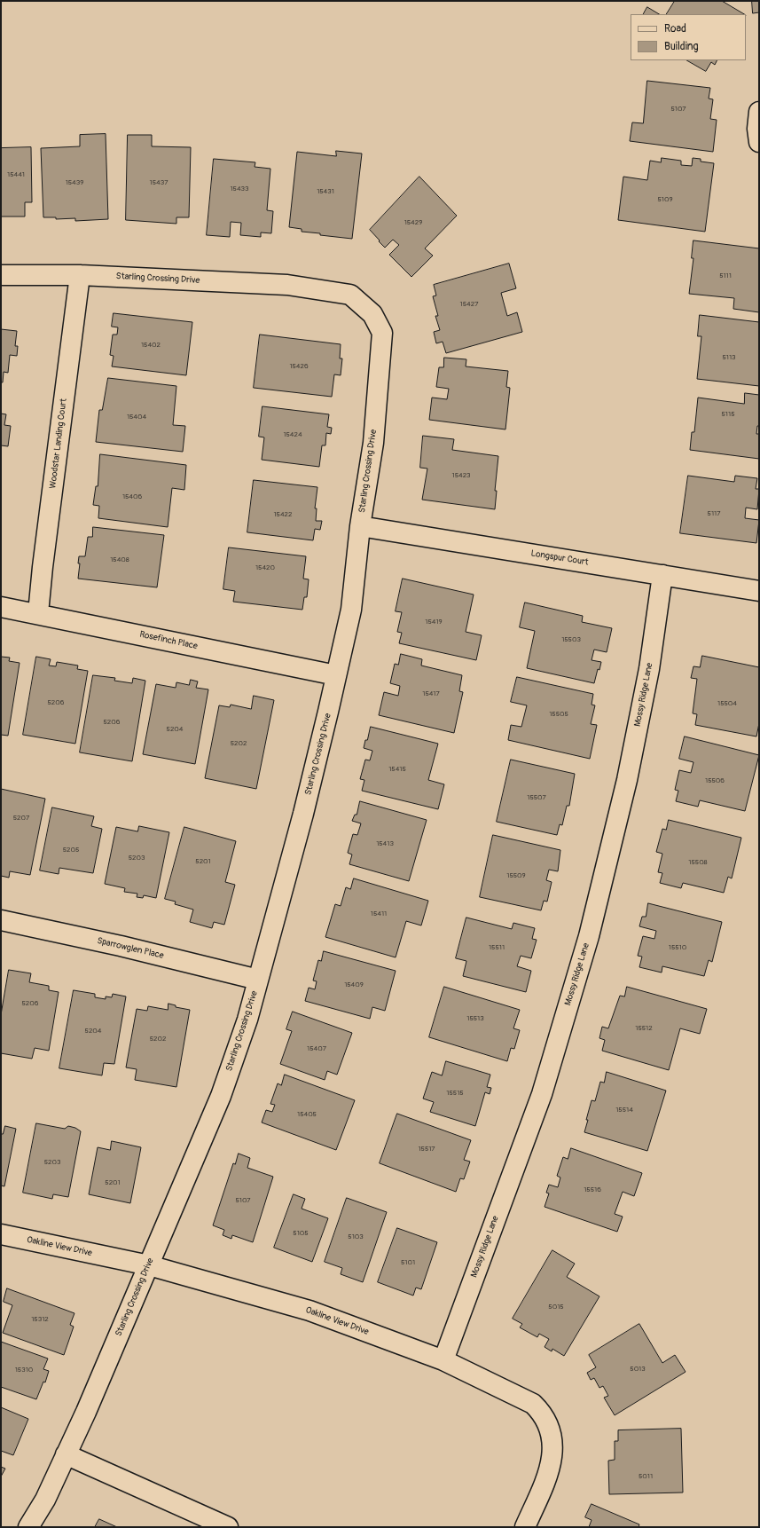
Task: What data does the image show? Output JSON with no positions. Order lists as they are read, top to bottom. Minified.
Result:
{"streets":{"street":["Starling Crossing Drive","Woodstar Landing Court","Longspur Court","Rosefinch Place","Mossy Ridge Lane","Sparrowglen Place","Oakline View Drive"]},"crossings":[["Starling Crossing Drive","Woodstar Landing Court"],["Starling Crossing Drive","Longspur Court"],["Starling Crossing Drive","Rosefinch Place"],["Starling Crossing Drive","Sparrowglen Place"],["Starling Crossing Drive","Oakline View Drive"],["Woodstar Landing Court","Rosefinch Place"],["Longspur Court","Mossy Ridge Lane"],["Mossy Ridge Lane","Oakline View Drive"]],"house_numbers":["5107","15441","15439","15437","15433","15431","5109","15429","5111","15427","15402","5113","15426","5115","15404","15424","15423","15406","5117","15422","15408","15420","15419","15503","15417","5206","15504","15505","5206","5204","5202","15415","15506","15507","5207","15413","5205","5203","5201","15508","15509","15411","15511","15510","15409","5206","15513","15512","5204","5202","15407","15515","15514","15405","15517","5203","5201","15516","5107","5105","5103","5101","5015","15312","5013","15310","5011"],"legend":["Road","Building"]}
